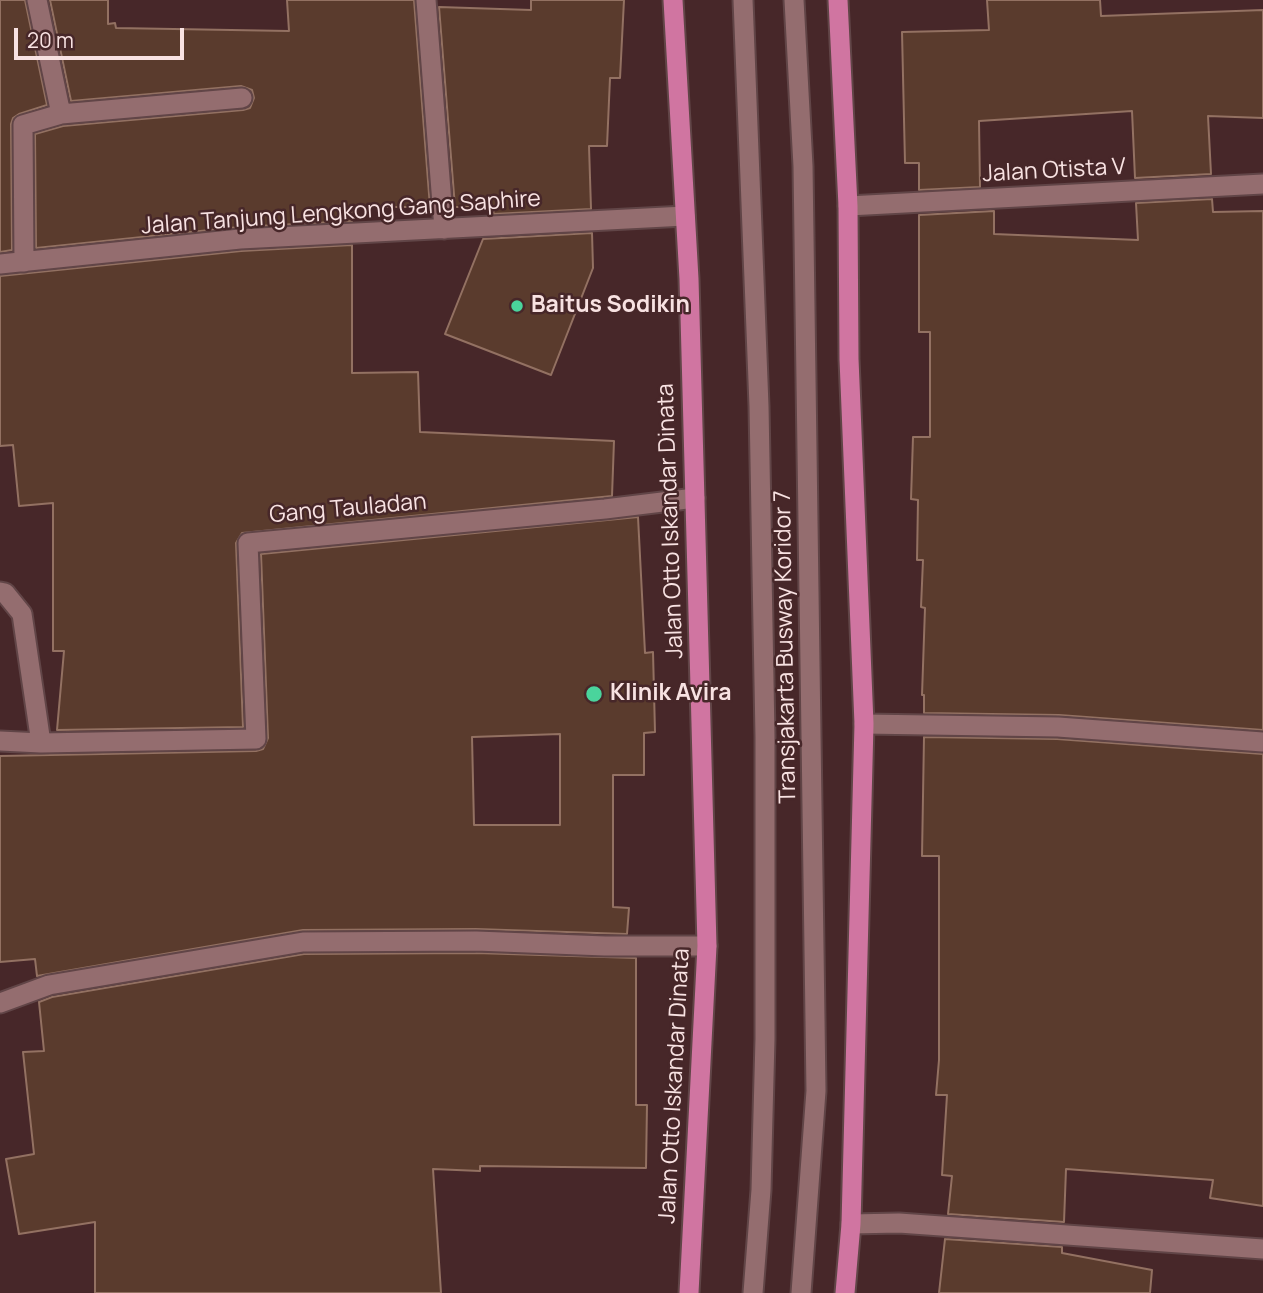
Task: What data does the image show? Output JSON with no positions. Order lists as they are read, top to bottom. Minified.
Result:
{"streets":{"main road":["Jalan Otto Iskandar Dinata"],"street":["Jalan Otista V","Jalan Tanjung Lengkong Gang Saphire","Gang Tauladan","Transjakarta Busway Koridor 7"]},"crossings":[["Jalan Tanjung Lengkong Gang Saphire","Jalan Otto Iskandar Dinata"],["Gang Tauladan","Jalan Otto Iskandar Dinata"]],"places":["Baitus Sodikin","Klinik Avira"],"scale_bar":"20 m"}
